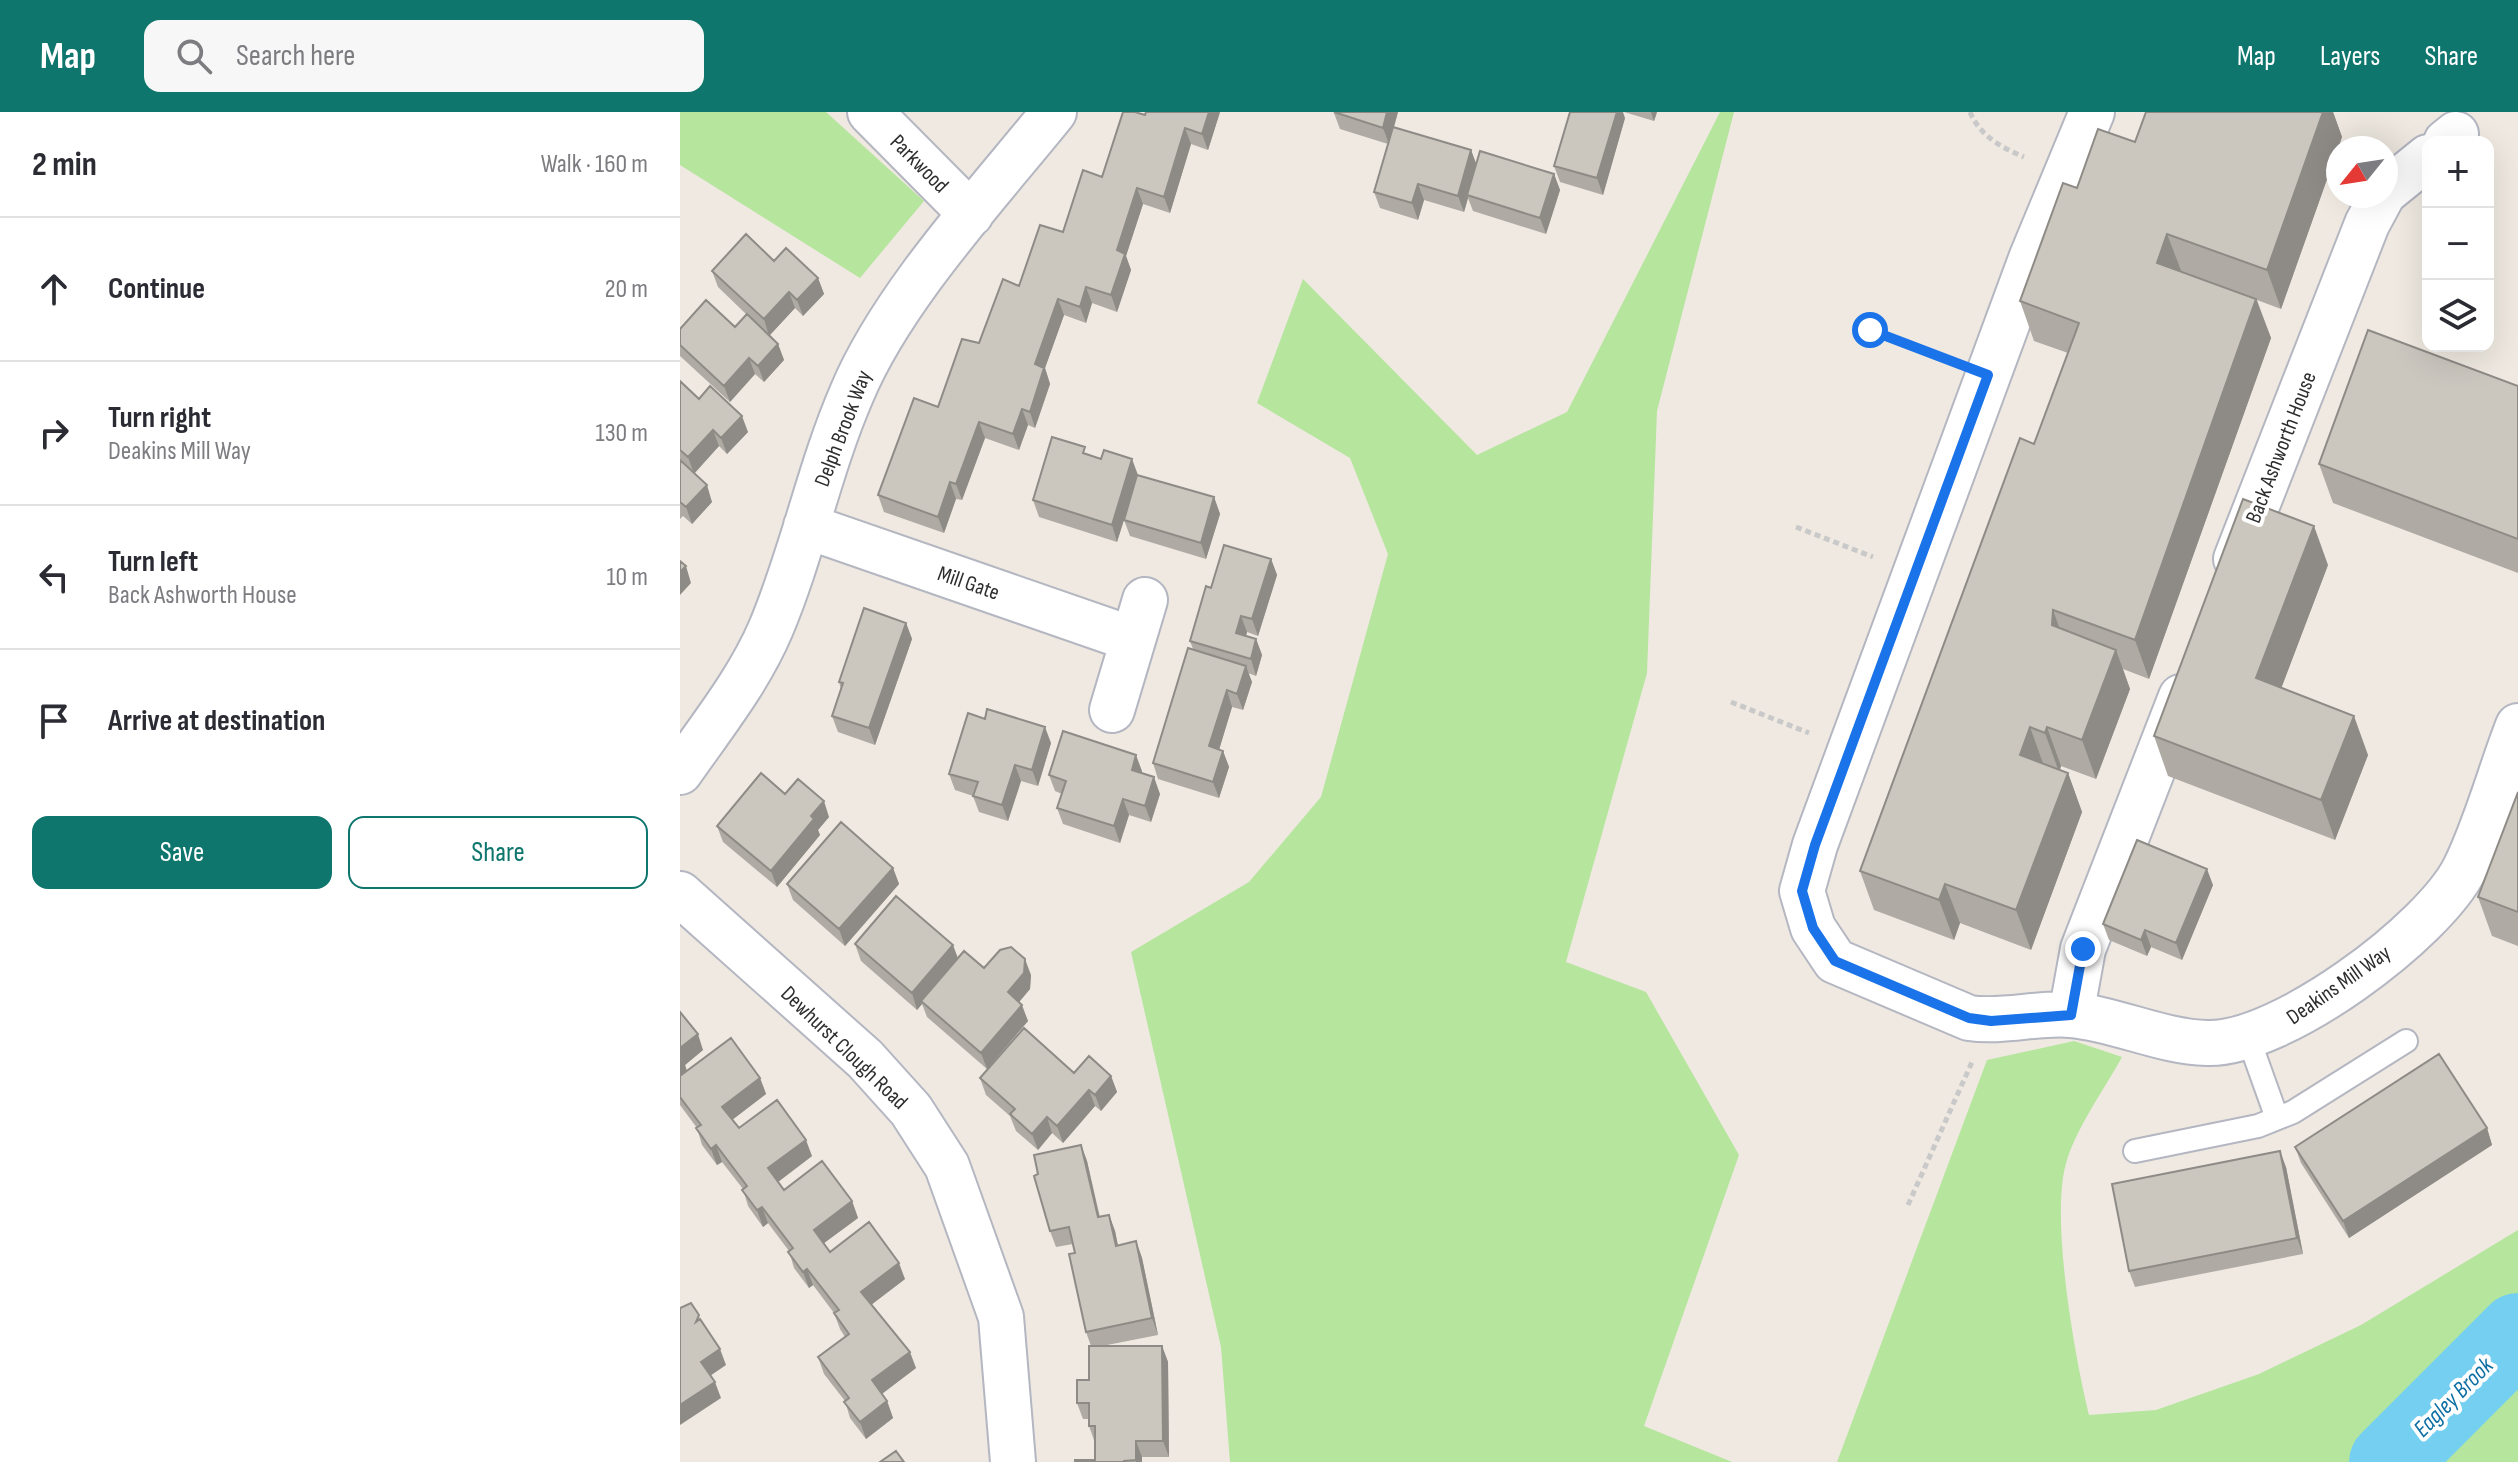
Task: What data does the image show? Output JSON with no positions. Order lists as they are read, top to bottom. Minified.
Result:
{"streets":{"street":["Parkwood","Delph Brook Way","Back Ashworth House","Mill Gate","Deakins Mill Way","Dewhurst Clough Road"]},"crossings":[["Parkwood","Delph Brook Way"],["Delph Brook Way","Mill Gate"]],"water":["Eagley Brook"],"north":"bottom left","page":{"header":"Map","search":"Search here","nav":["Map","Layers","Share"],"heading":["2 min","Walk · 160 m"],"map_buttons":["+","−"],"list":[["Continue","20 m"],["Turn right","Deakins Mill Way","130 m"],["Turn left","Back Ashworth House","10 m"],"Arrive at destination"],"buttons":["Save","Share"]}}
